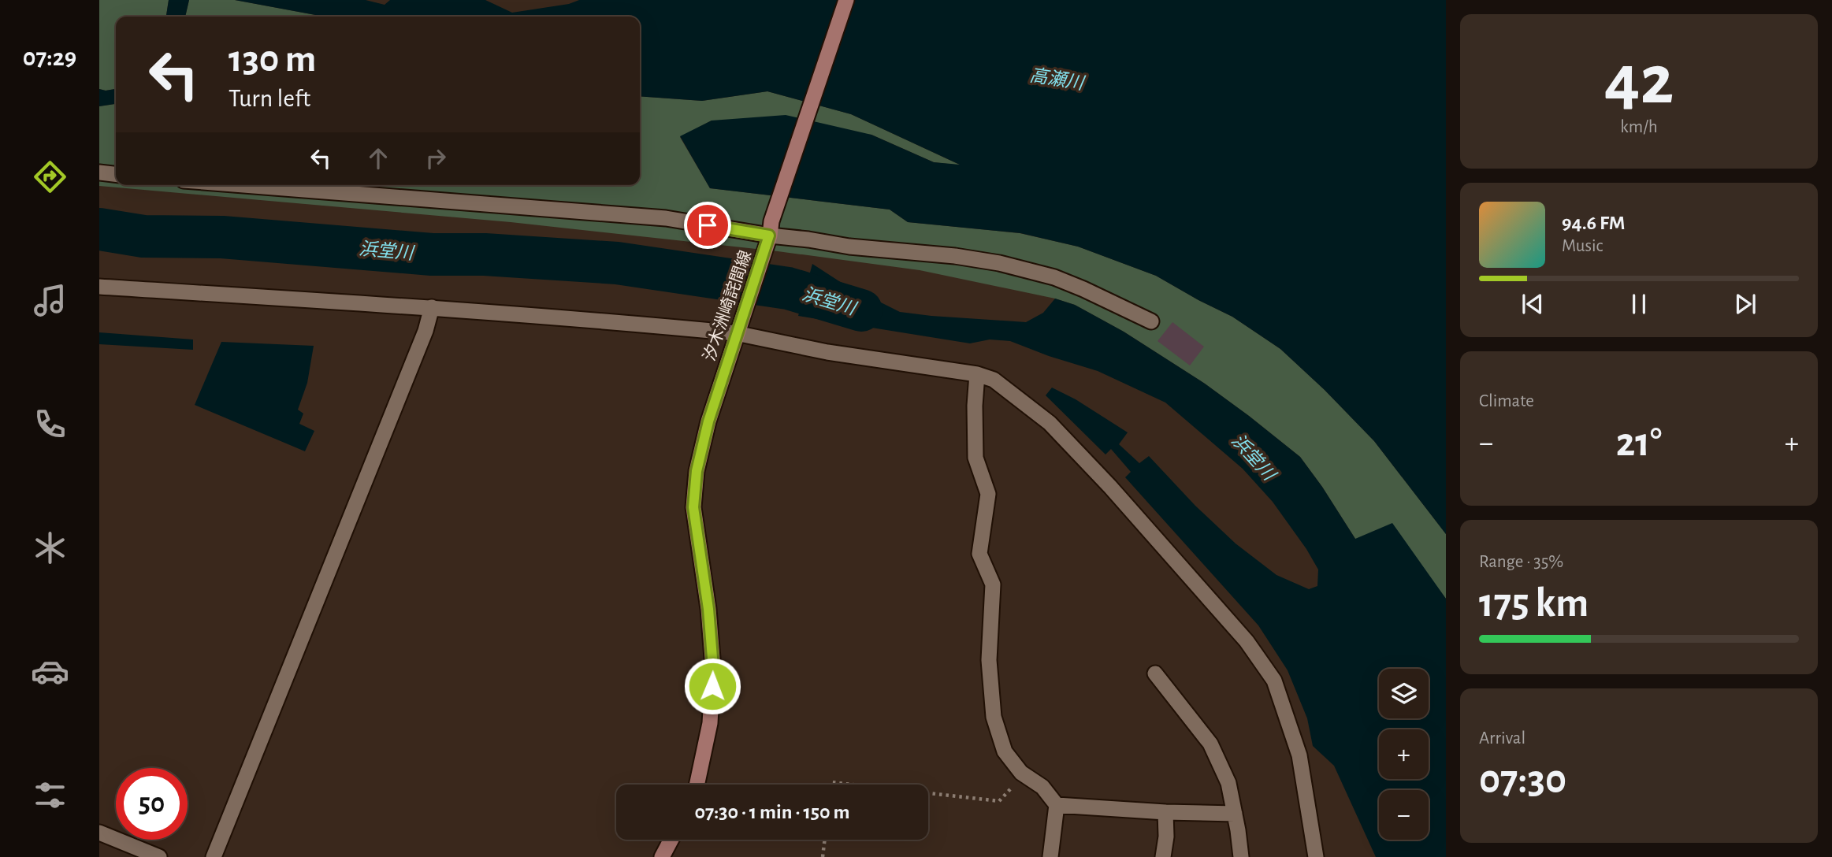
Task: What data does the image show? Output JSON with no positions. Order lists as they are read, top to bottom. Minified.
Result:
{"streets":{"main road":["汐木洲崎詫間線"]},"water":["高瀬川","浜堂川"],"page":{"tabs":"07:29","tile":[["42","km/h"],"Climate",["Range · 35%","175 km"],["Arrival","07:30"]],"turn":["130 m","Turn left"],"song":["94.6 FM","Music"],"heat":["−","21°","+"],"map_buttons":["+","−"],"limit":"50","trip":"07:30 · 1 min · 150 m"}}
